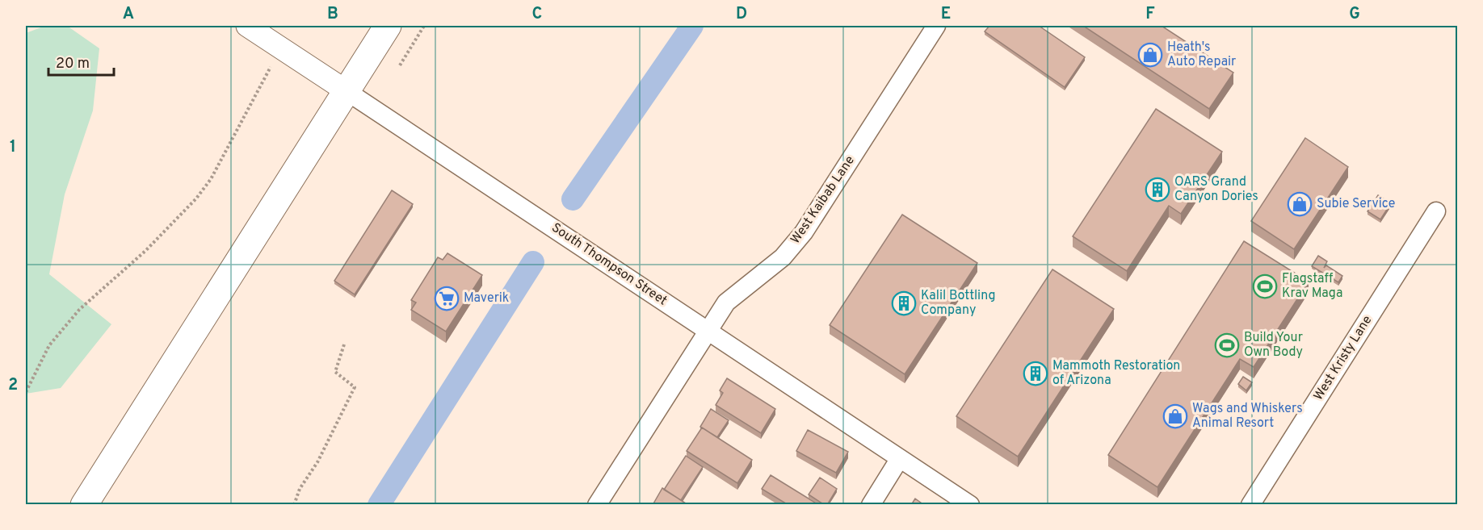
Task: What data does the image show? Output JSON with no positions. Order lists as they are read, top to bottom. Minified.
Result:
{"streets":{"street":["West Kaibab Lane","South Thompson Street","West Kristy Lane"]},"crossings":[["West Kaibab Lane","South Thompson Street"]],"places":{"shop":["Heath's Auto Repair","Subie Service","Wags and Whiskers Animal Resort"],"building":["OARS Grand Canyon Dories","Kalil Bottling Company","Mammoth Restoration of Arizona"],"sports":["Flagstaff Krav Maga","Build Your Own Body"],"supermarket":["Maverik"]},"scale_bar":"20 m","grid":{"columns":["A","B","C","D","E","F","G"],"rows":["1","2"]}}
